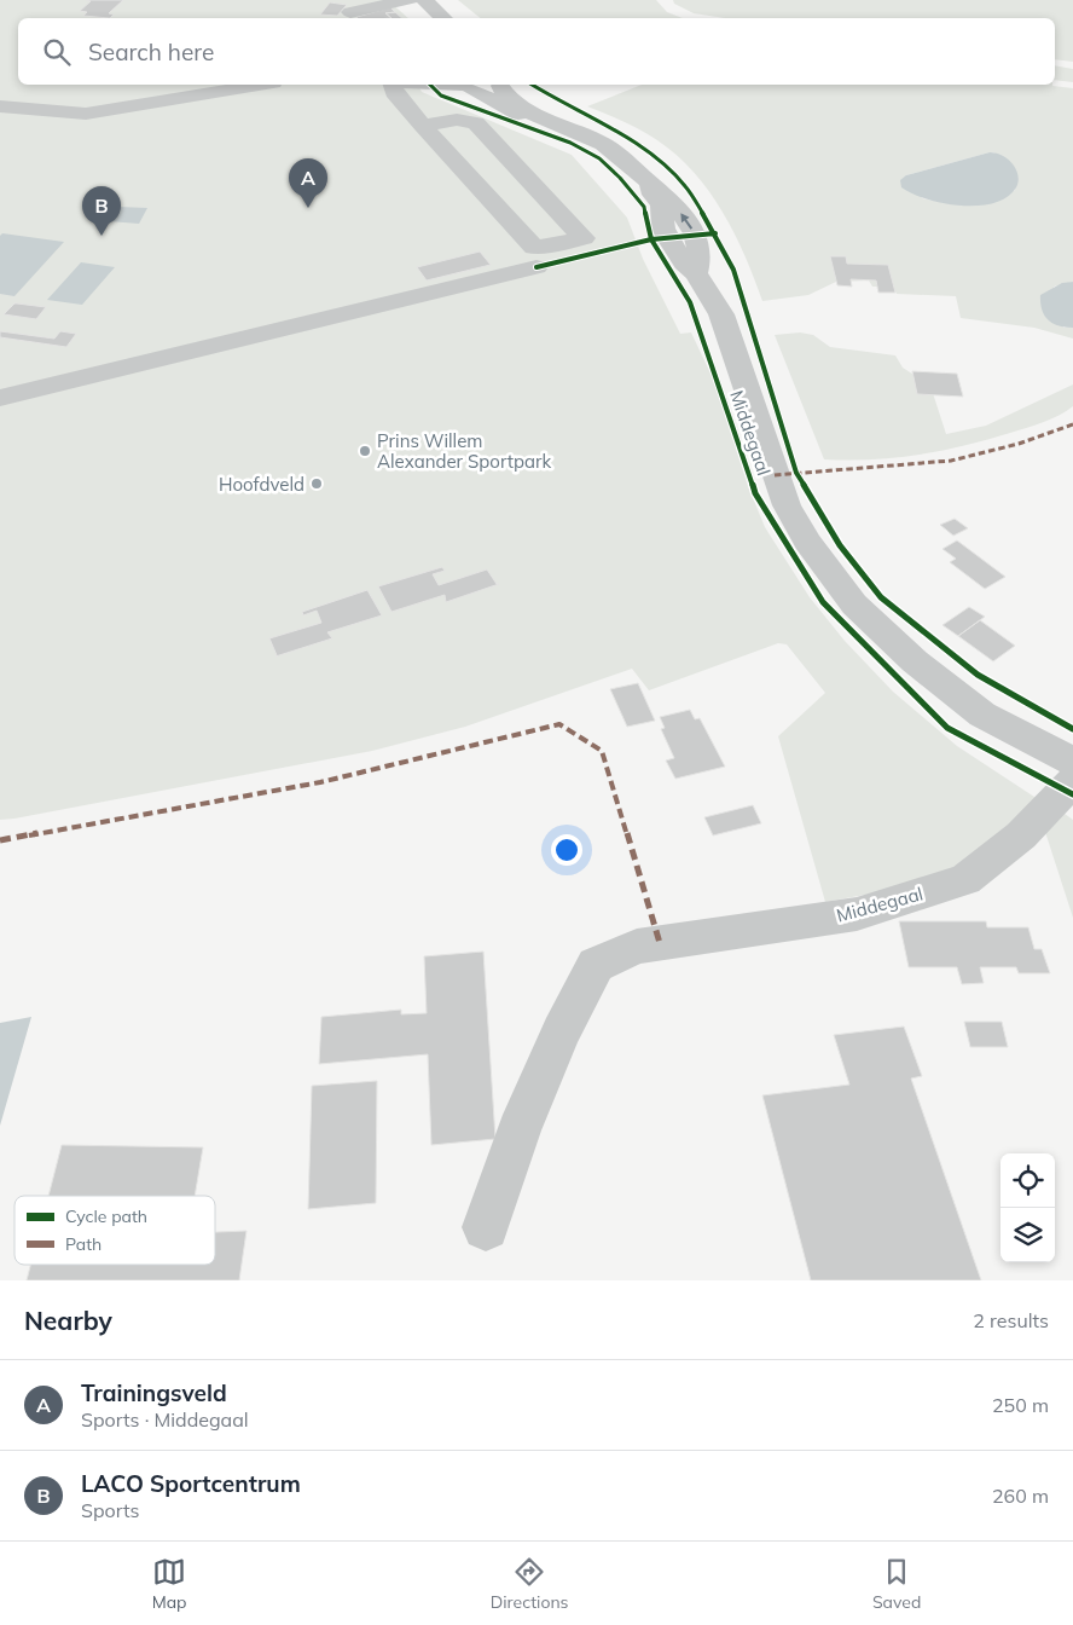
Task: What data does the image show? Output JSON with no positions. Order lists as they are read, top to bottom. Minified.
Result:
{"streets":{"street":["Middegaal"]},"places":["Prins Willem Alexander Sportpark","Hoofdveld"],"legend":["Cycle path","Path"],"page":{"search":"Search here","pins":["A","B"],"heading":["Nearby","2 results"],"list":[{"mark":"A","name":"Trainingsveld","note":"Sports · Middegaal","value":"250 m"},{"mark":"B","name":"LACO Sportcentrum","note":"Sports","value":"260 m"}],"nav":["Map","Directions","Saved"]}}
